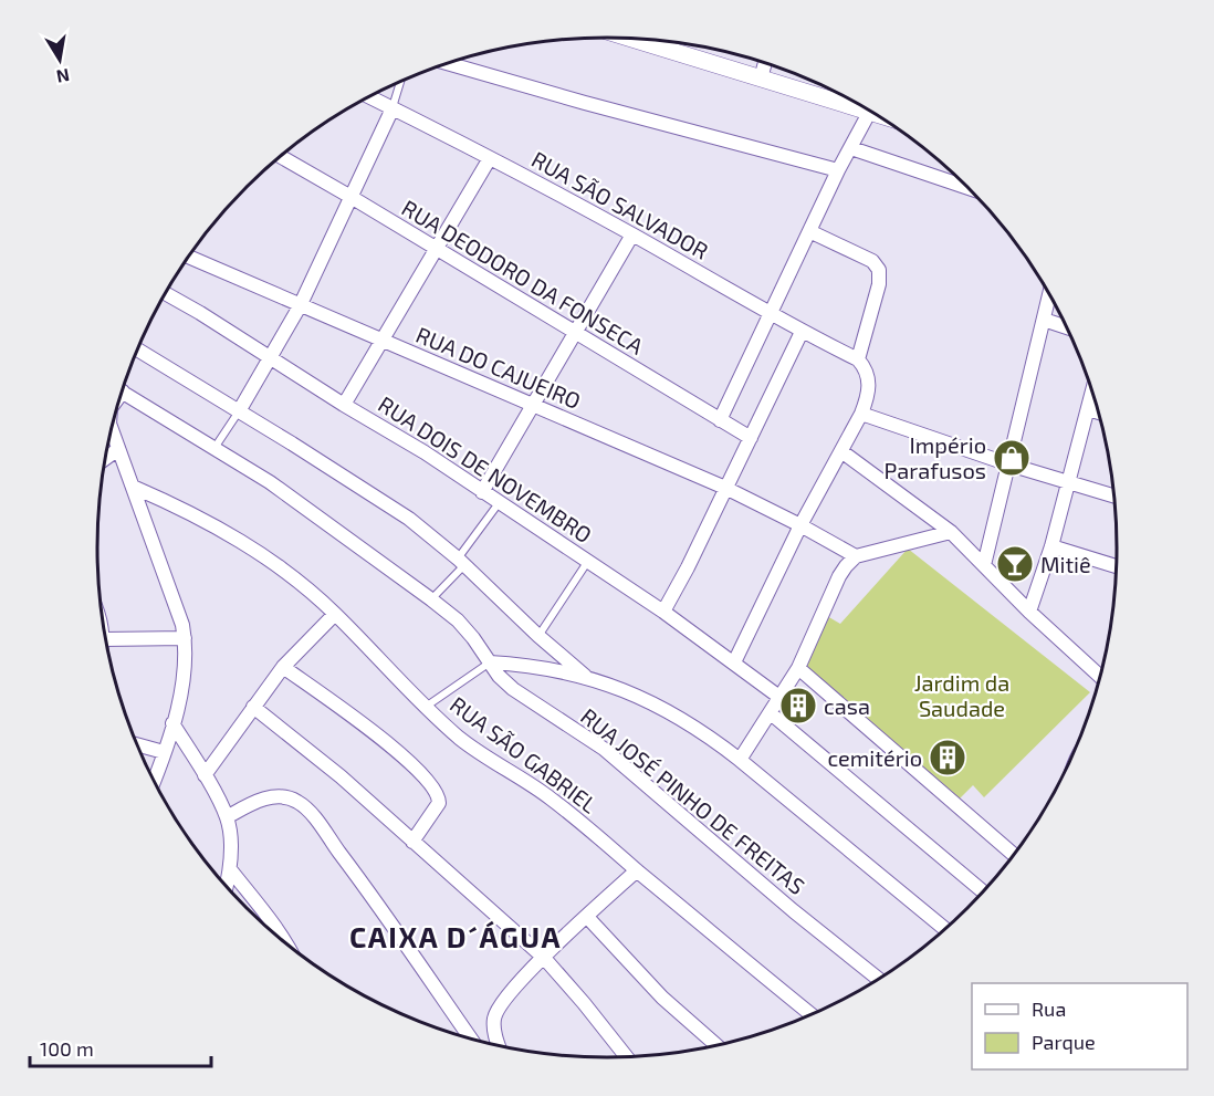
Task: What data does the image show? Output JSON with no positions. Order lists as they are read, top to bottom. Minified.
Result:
{"streets":{"street":["RUA SÃO SALVADOR","RUA DEODORO DA FONSECA","RUA DO CAJUEIRO","RUA DOIS DE NOVEMBRO","RUA SÃO GABRIEL","RUA JOSÉ PINHO DE FREITAS"]},"districts":["CAIXA D´ÁGUA"],"parks":["Jardim da Saudade"],"places":{"shop":["Império Parafusos"],"bar":["Mitiê"],"building":["casa","cemitério"]},"legend":["Rua","Parque"],"scale_bar":"100 m","north":"bottom"}
